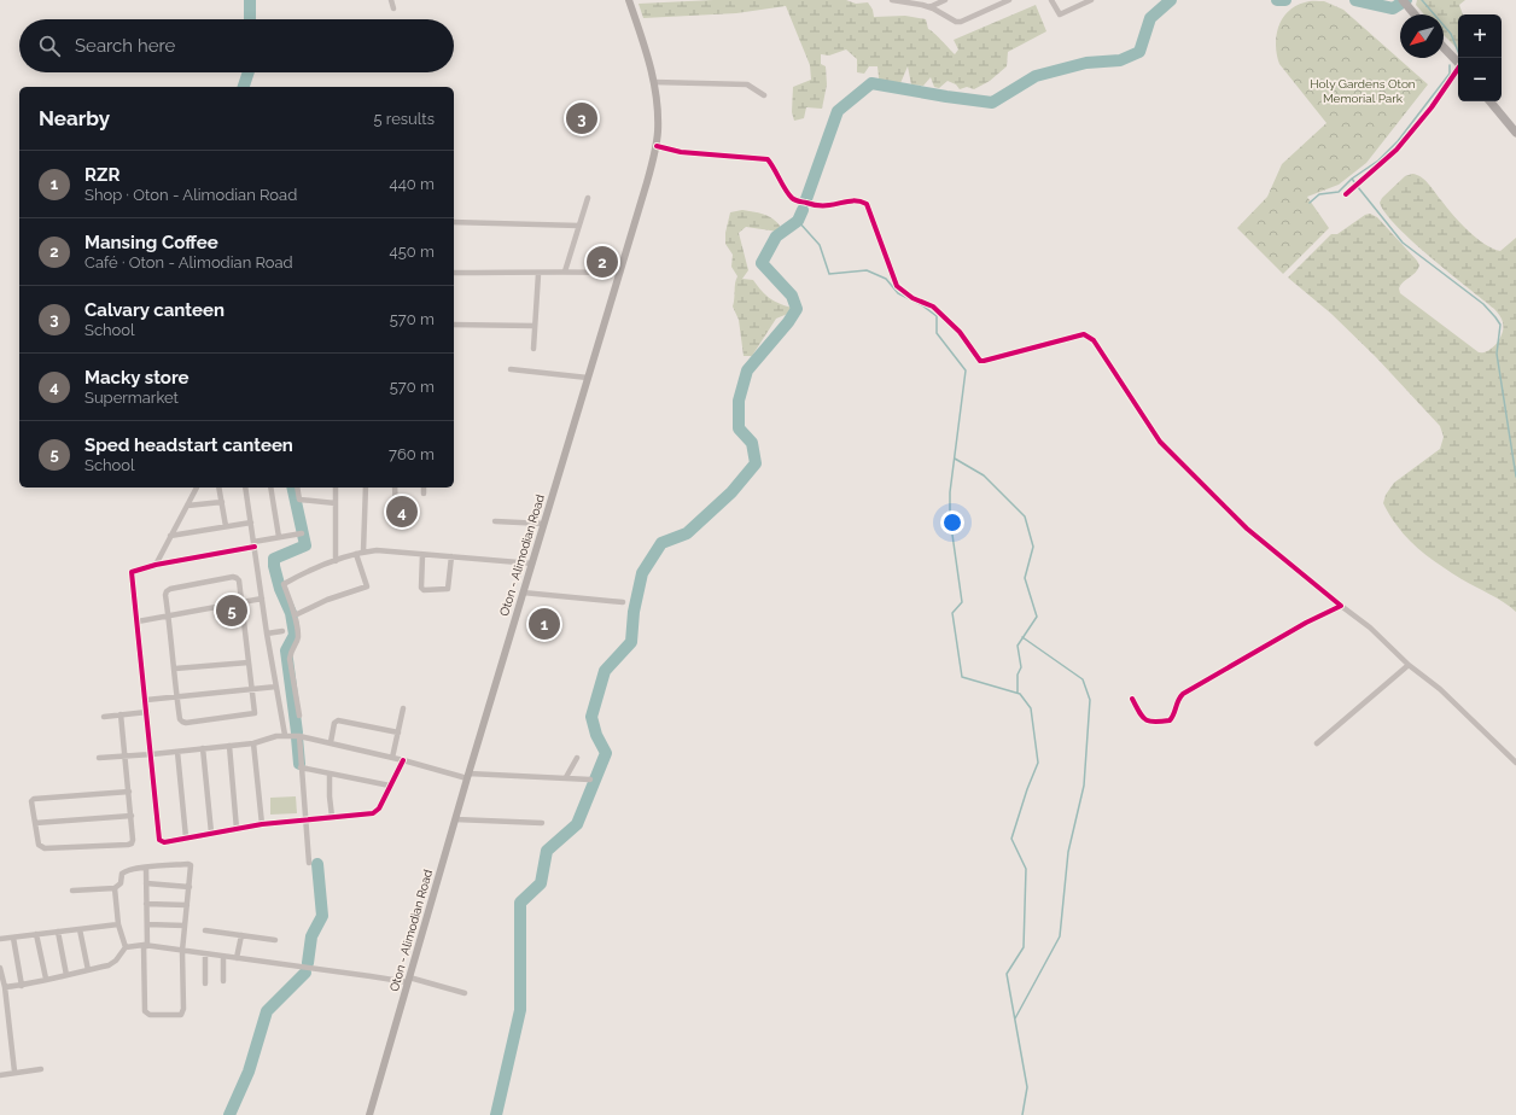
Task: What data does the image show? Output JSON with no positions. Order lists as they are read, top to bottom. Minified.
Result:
{"streets":{"main road":["Oton - Alimodian Road"]},"parks":["Holy Gardens Oton Memorial Park"],"north":"bottom left","page":{"map_buttons":["+","−"],"search":"Search here","heading":["Nearby","5 results"],"pins":["3","2","4","5","1"],"list":[{"mark":"1","name":"RZR","note":"Shop · Oton - Alimodian Road","value":"440 m"},{"mark":"2","name":"Mansing Coffee","note":"Café · Oton - Alimodian Road","value":"450 m"},{"mark":"3","name":"Calvary canteen","note":"School","value":"570 m"},{"mark":"4","name":"Macky store","note":"Supermarket","value":"570 m"},{"mark":"5","name":"Sped headstart canteen","note":"School","value":"760 m"}]}}
